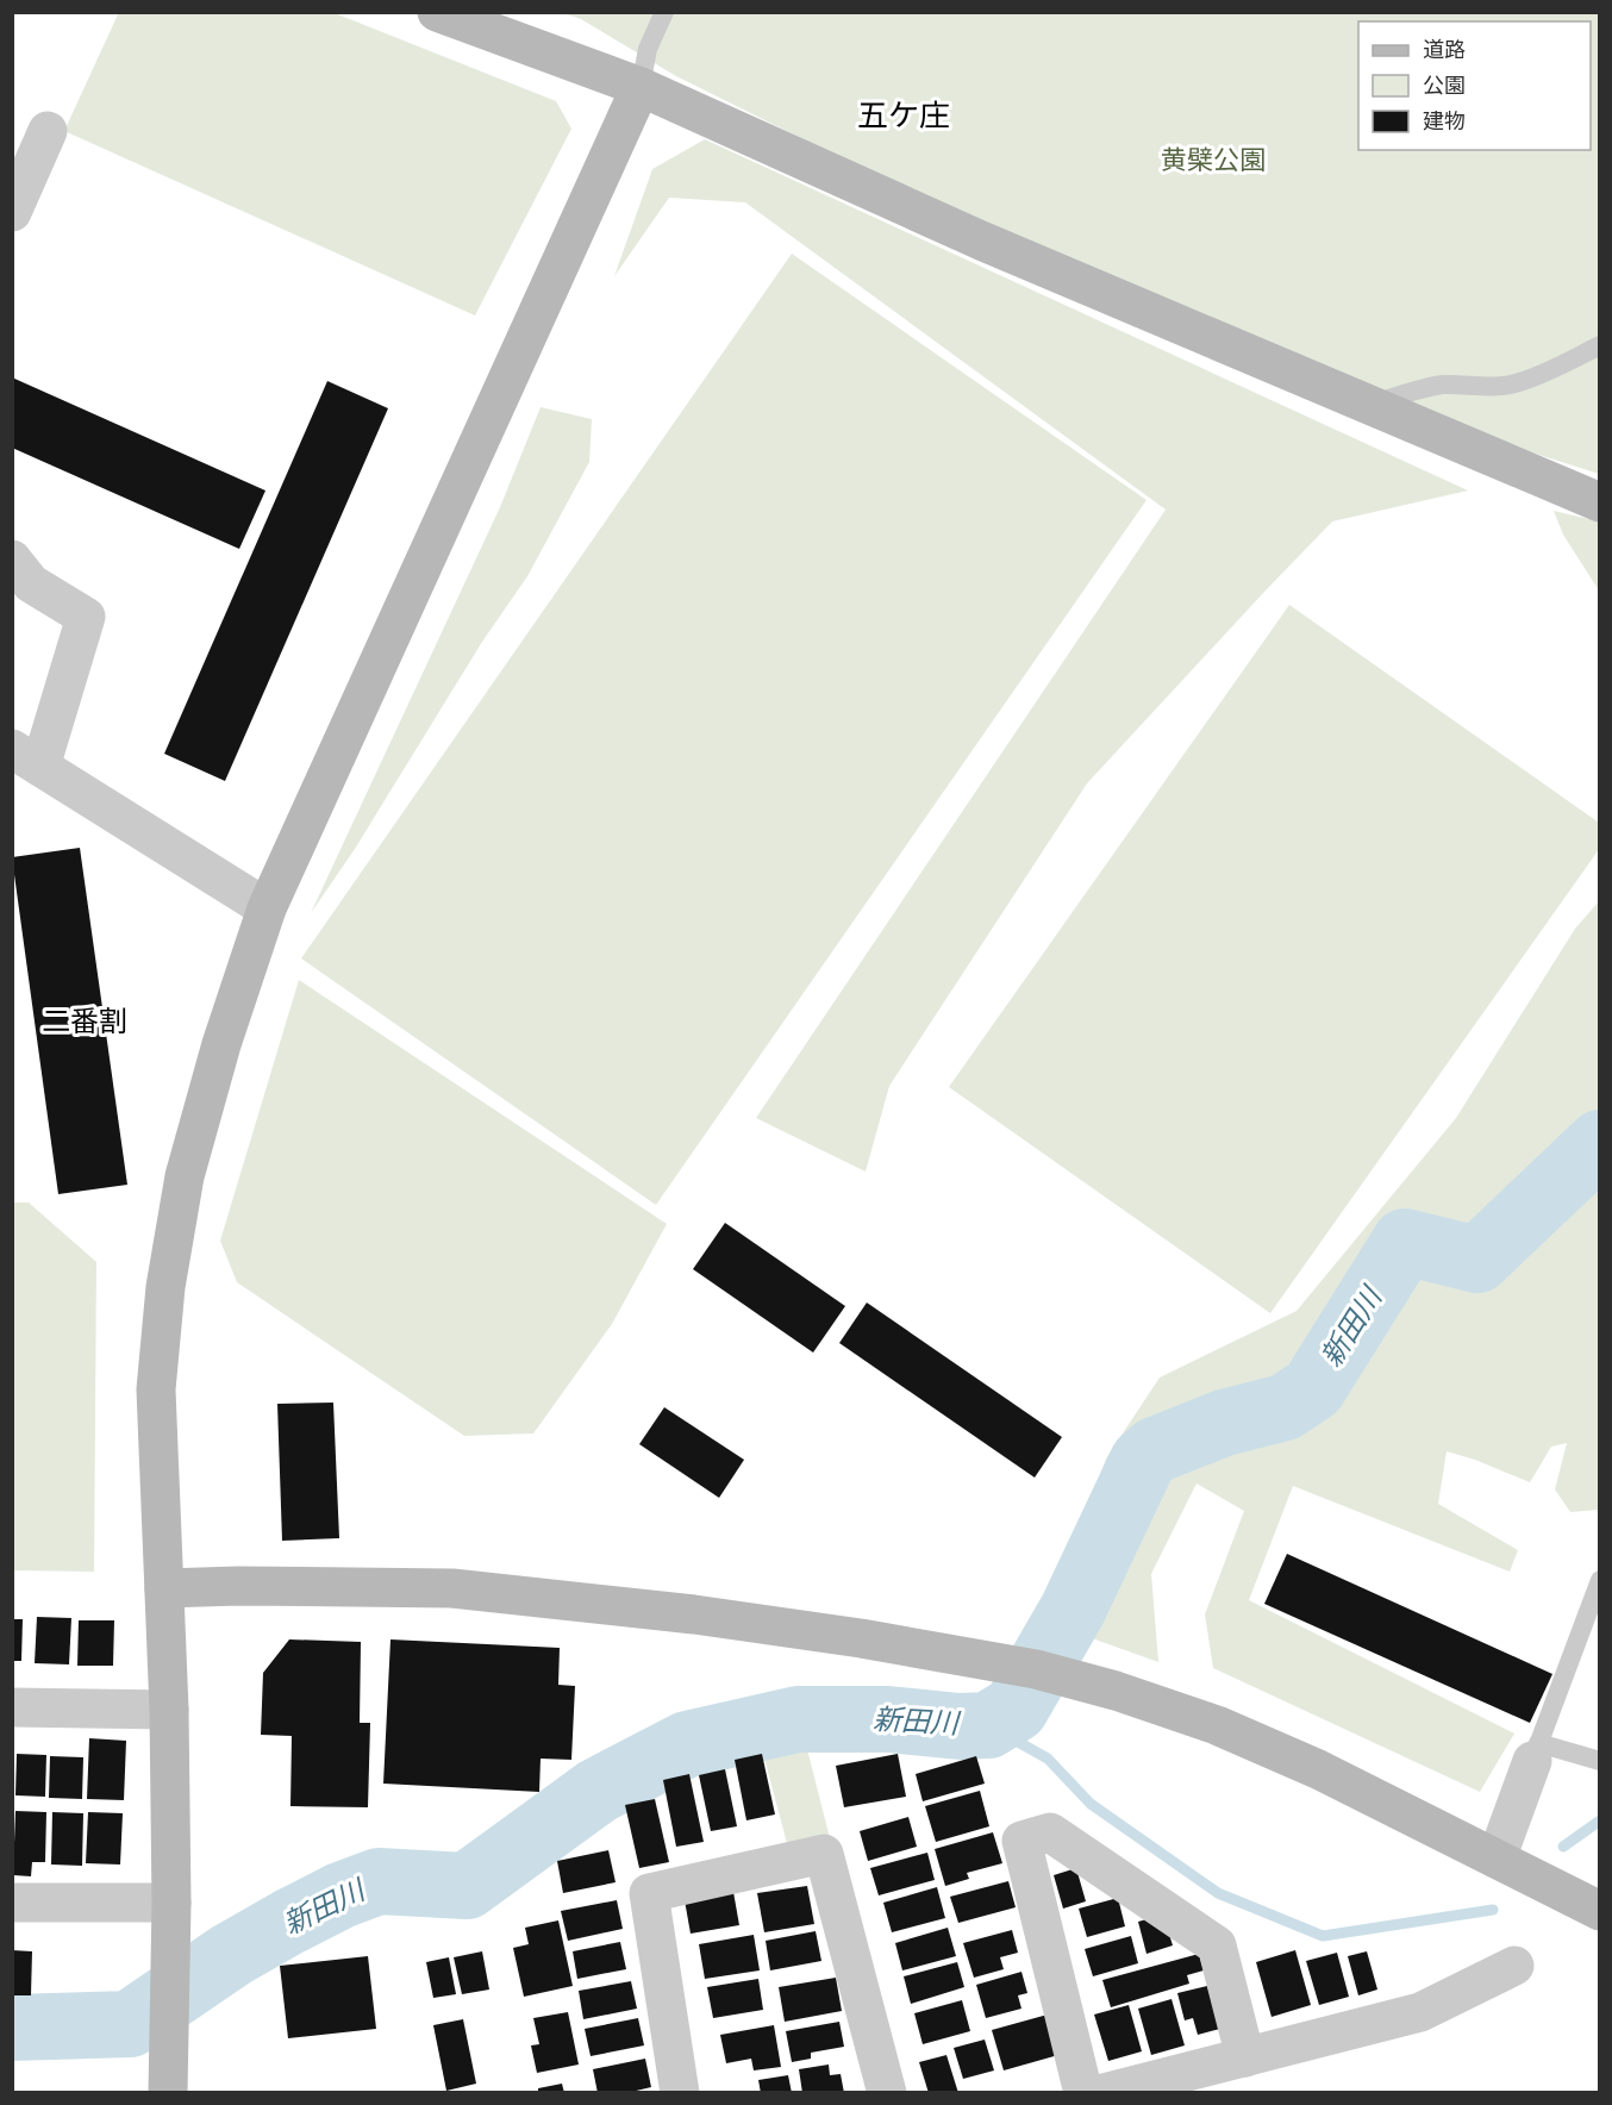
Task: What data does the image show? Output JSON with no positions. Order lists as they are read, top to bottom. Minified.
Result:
{"districts":["五ケ庄","二番割"],"water":["新田川"],"parks":["黄檗公園"],"legend":["道路","公園","建物"]}
